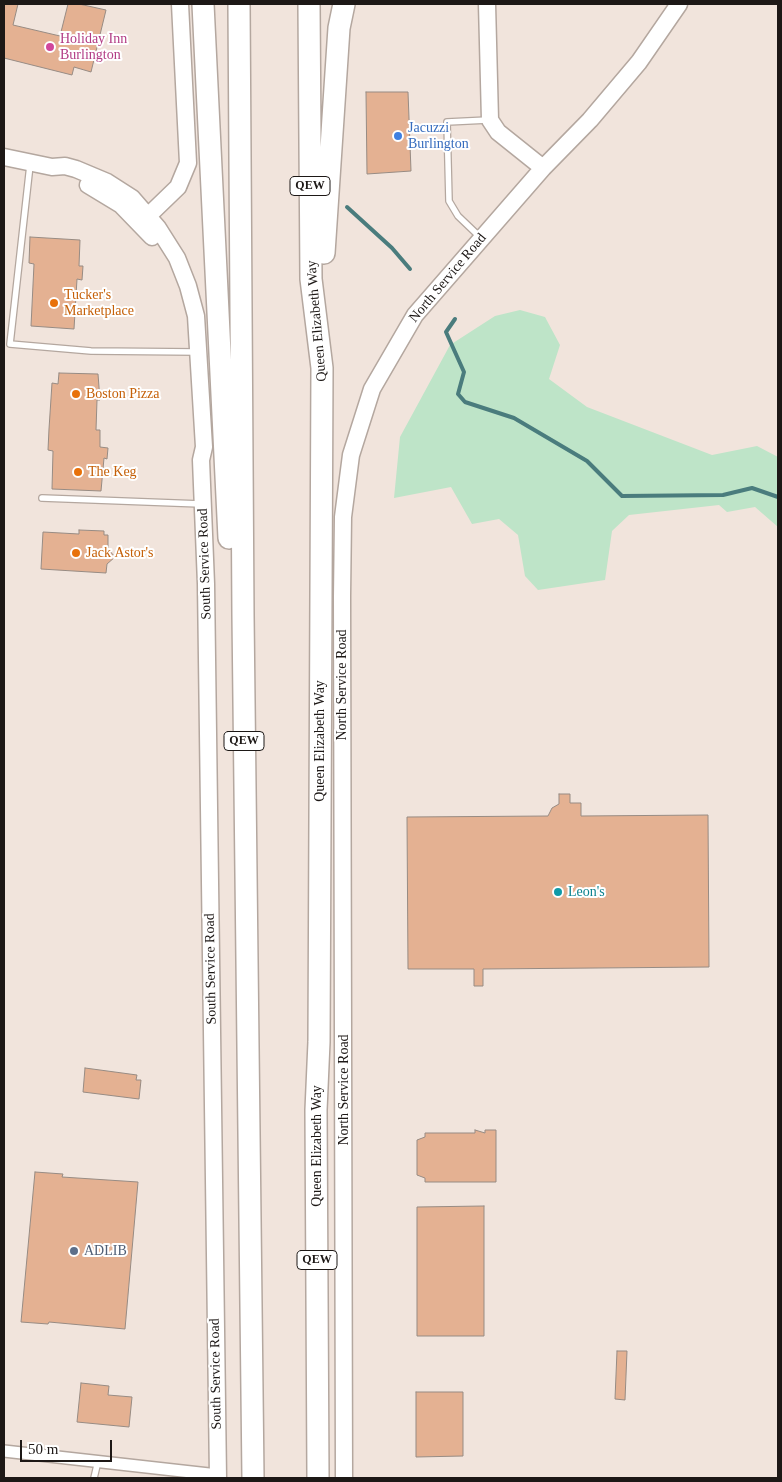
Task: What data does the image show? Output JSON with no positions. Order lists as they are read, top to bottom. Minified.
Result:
{"streets":{"highway":["QEW","Queen Elizabeth Way"],"street":["North Service Road","South Service Road"]},"places":["Holiday Inn Burlington","Jacuzzi Burlington","Tucker's Marketplace","Boston Pizza","The Keg","Jack Astor's","Leon's","ADLIB"],"scale_bar":"50 m"}
